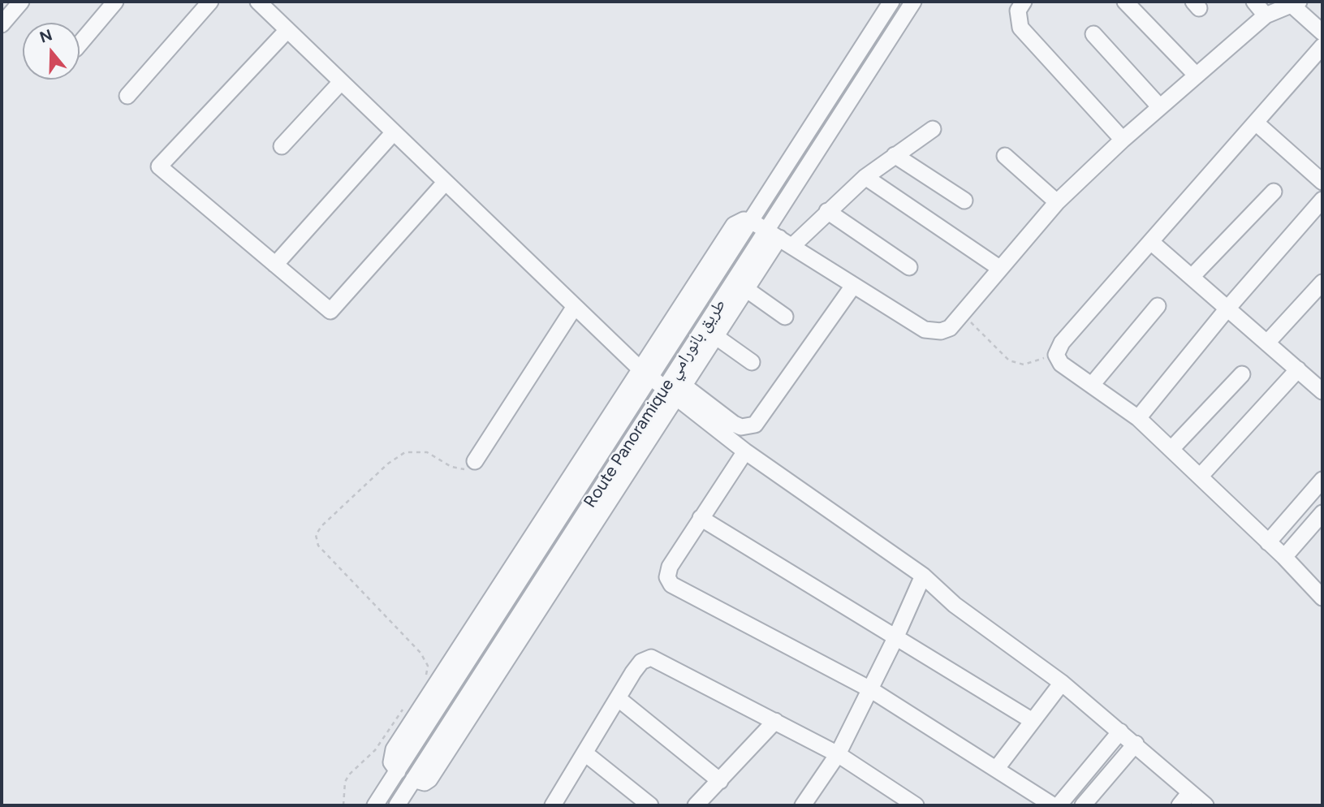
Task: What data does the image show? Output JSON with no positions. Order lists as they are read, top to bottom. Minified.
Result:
{"streets":{"street":["Route Panoramique طريق بانورامي"]},"north":"top"}
